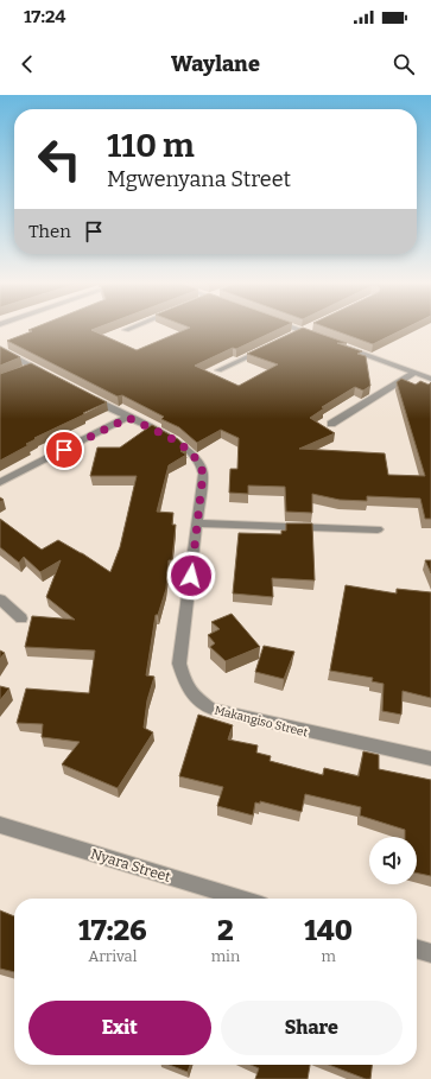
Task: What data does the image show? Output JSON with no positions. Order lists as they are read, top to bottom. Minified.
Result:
{"streets":{"street":["Makangiso Street","Nyara Street"]},"page":{"status":"17:24","header":"Waylane","turn":["110 m","Mgwenyana Street"],"then":"Then","eta":["17:26","Arrival","2","min","140","m"],"buttons":["Exit","Share"]}}
